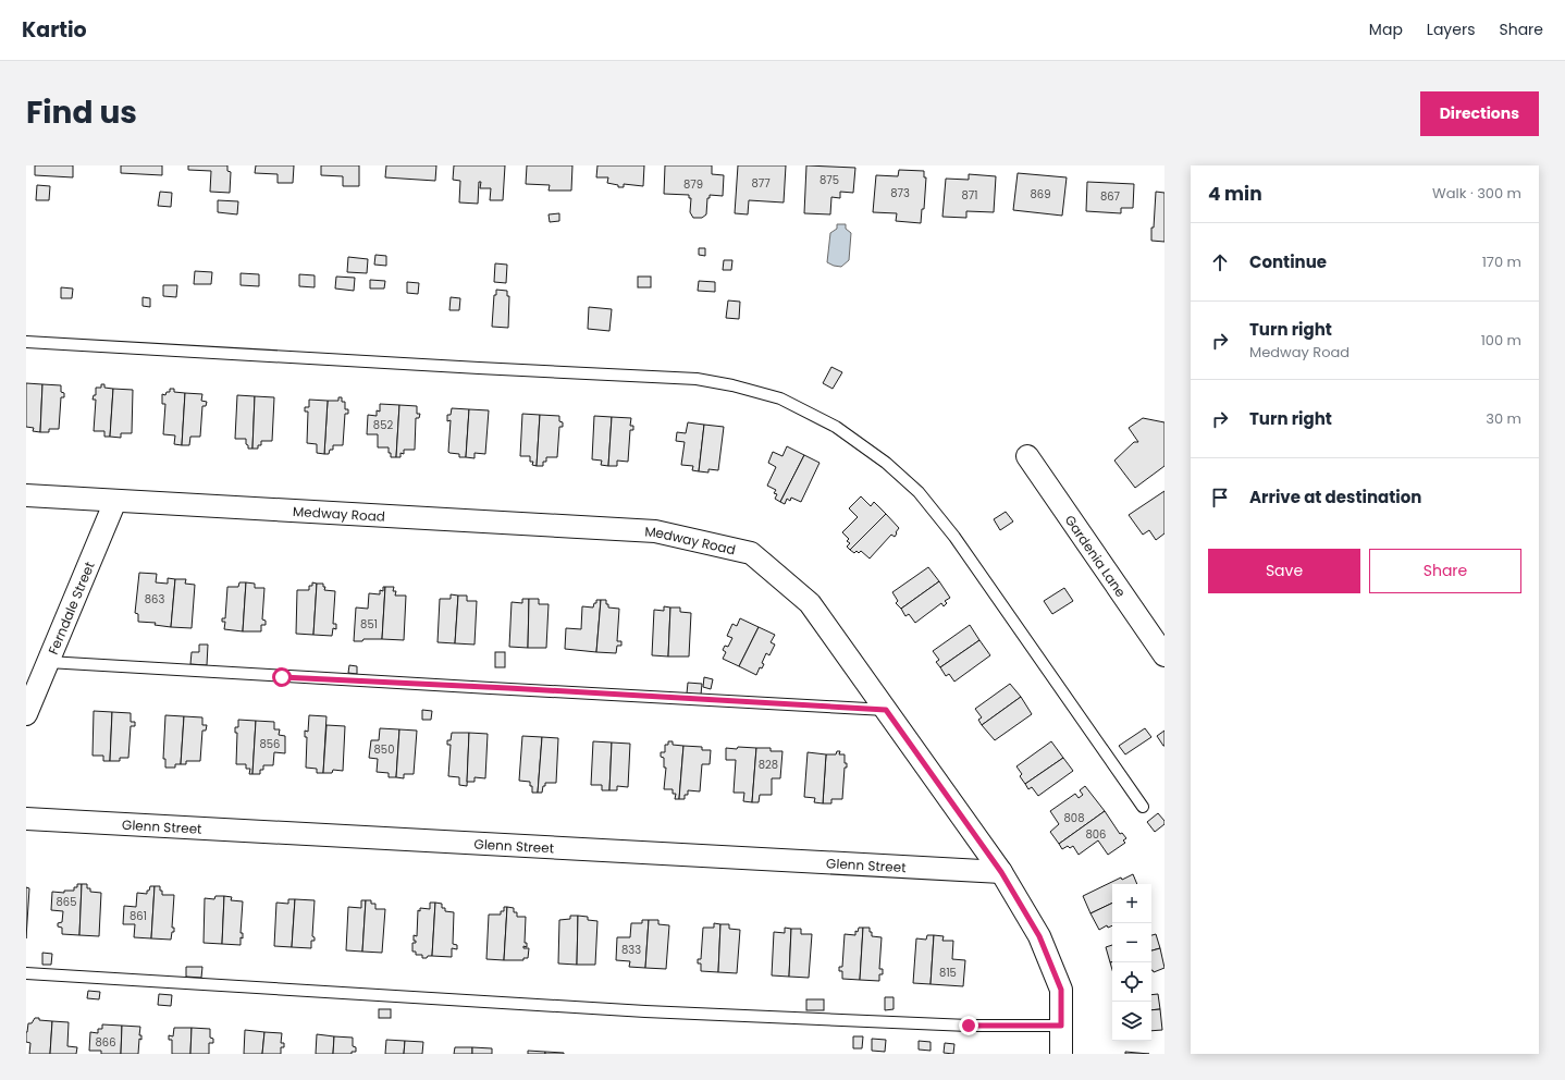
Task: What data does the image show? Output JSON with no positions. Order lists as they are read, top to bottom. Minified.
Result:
{"streets":{"street":["Medway Road","Gardenia Lane","Ferndale Street","Glenn Street"]},"crossings":[["Medway Road","Ferndale Street"],["Medway Road","Glenn Street"]],"house_numbers":["875","877","879","873","869","871","867","852","863","851","856","850","828","808","806","865","861","833","815","866"],"page":{"header":"Kartio","nav":["Map","Layers","Share"],"title":"Find us","buttons":["Directions",["Save","Share"]],"heading":["4 min","Walk · 300 m"],"list":[["Continue","170 m"],["Turn right","Medway Road","100 m"],["Turn right","30 m"],"Arrive at destination"],"map_buttons":["+","−"]}}
